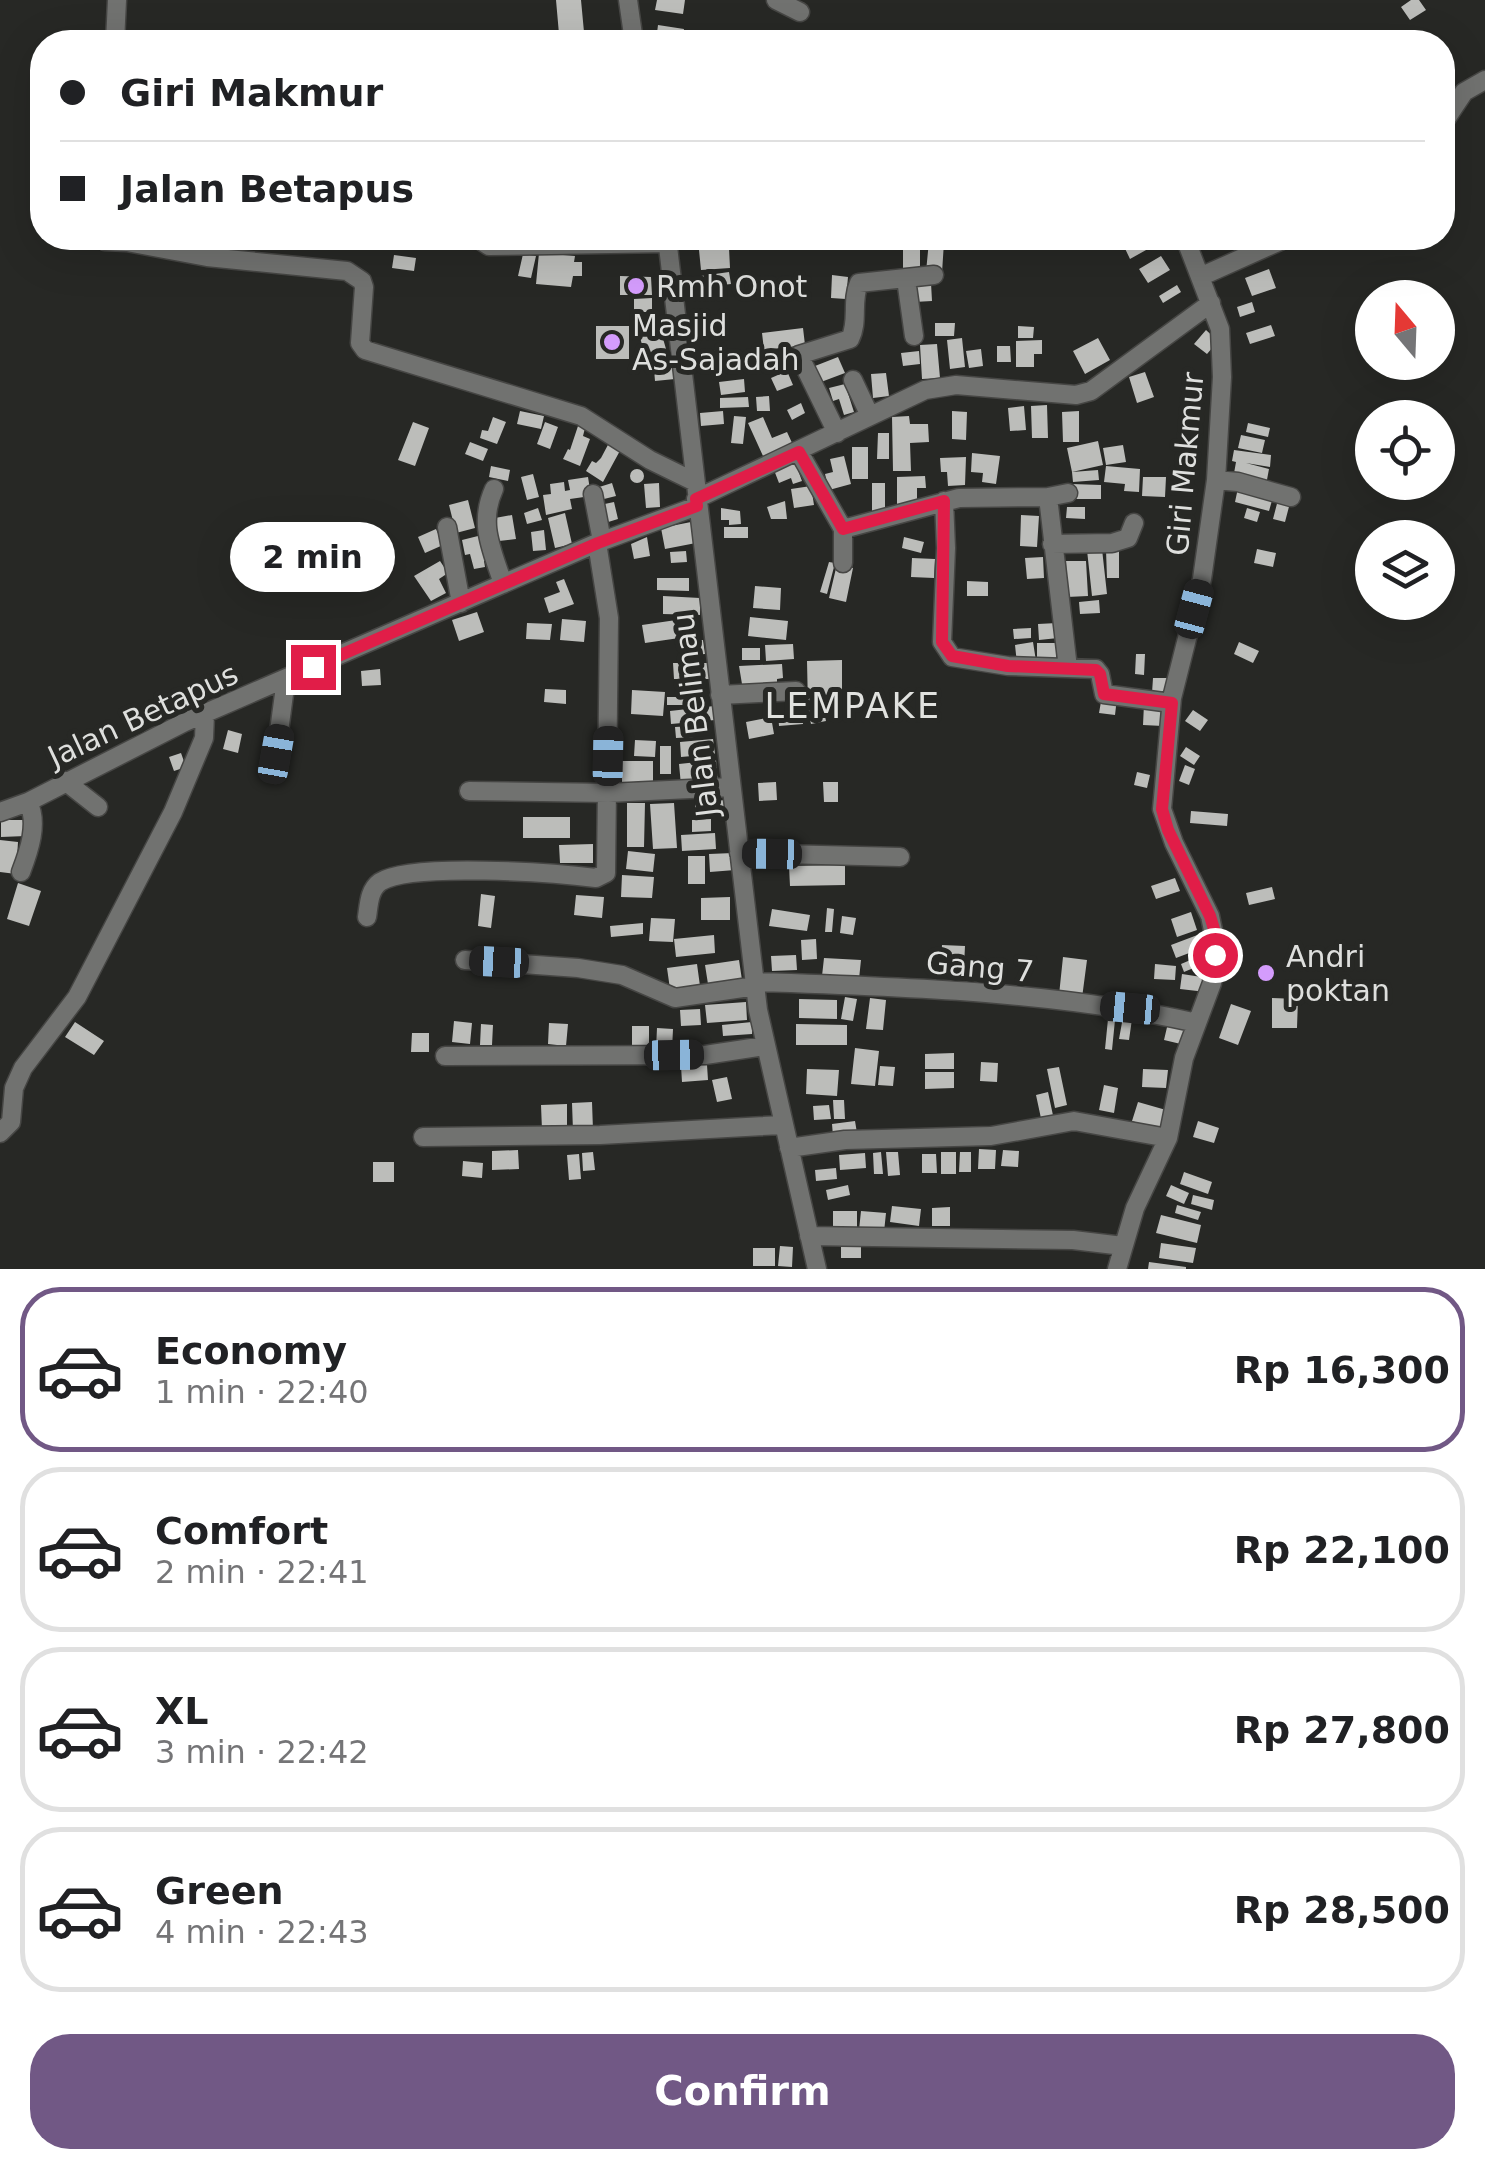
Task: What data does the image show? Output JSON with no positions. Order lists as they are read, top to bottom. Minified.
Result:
{"streets":{"street":["Giri Makmur","Jalan Betapus","Jalan Belimau","Gang 7"]},"crossings":[["Giri Makmur","Jalan Betapus"],["Giri Makmur","Gang 7"],["Jalan Betapus","Jalan Belimau"],["Jalan Belimau","Gang 7"]],"districts":["LEMPAKE"],"places":["Rmh Onot","Masjid As-Sajadah","Andri poktan"],"north":"top","page":{"banner":["Giri Makmur","Jalan Betapus"],"bubble":"2 min","list":[{"name":"Economy","note":"1 min · 22:40","value":"Rp 16,300"},{"name":"Comfort","note":"2 min · 22:41","value":"Rp 22,100"},{"name":"XL","note":"3 min · 22:42","value":"Rp 27,800"},{"name":"Green","note":"4 min · 22:43","value":"Rp 28,500"}],"buttons":"Confirm"}}
